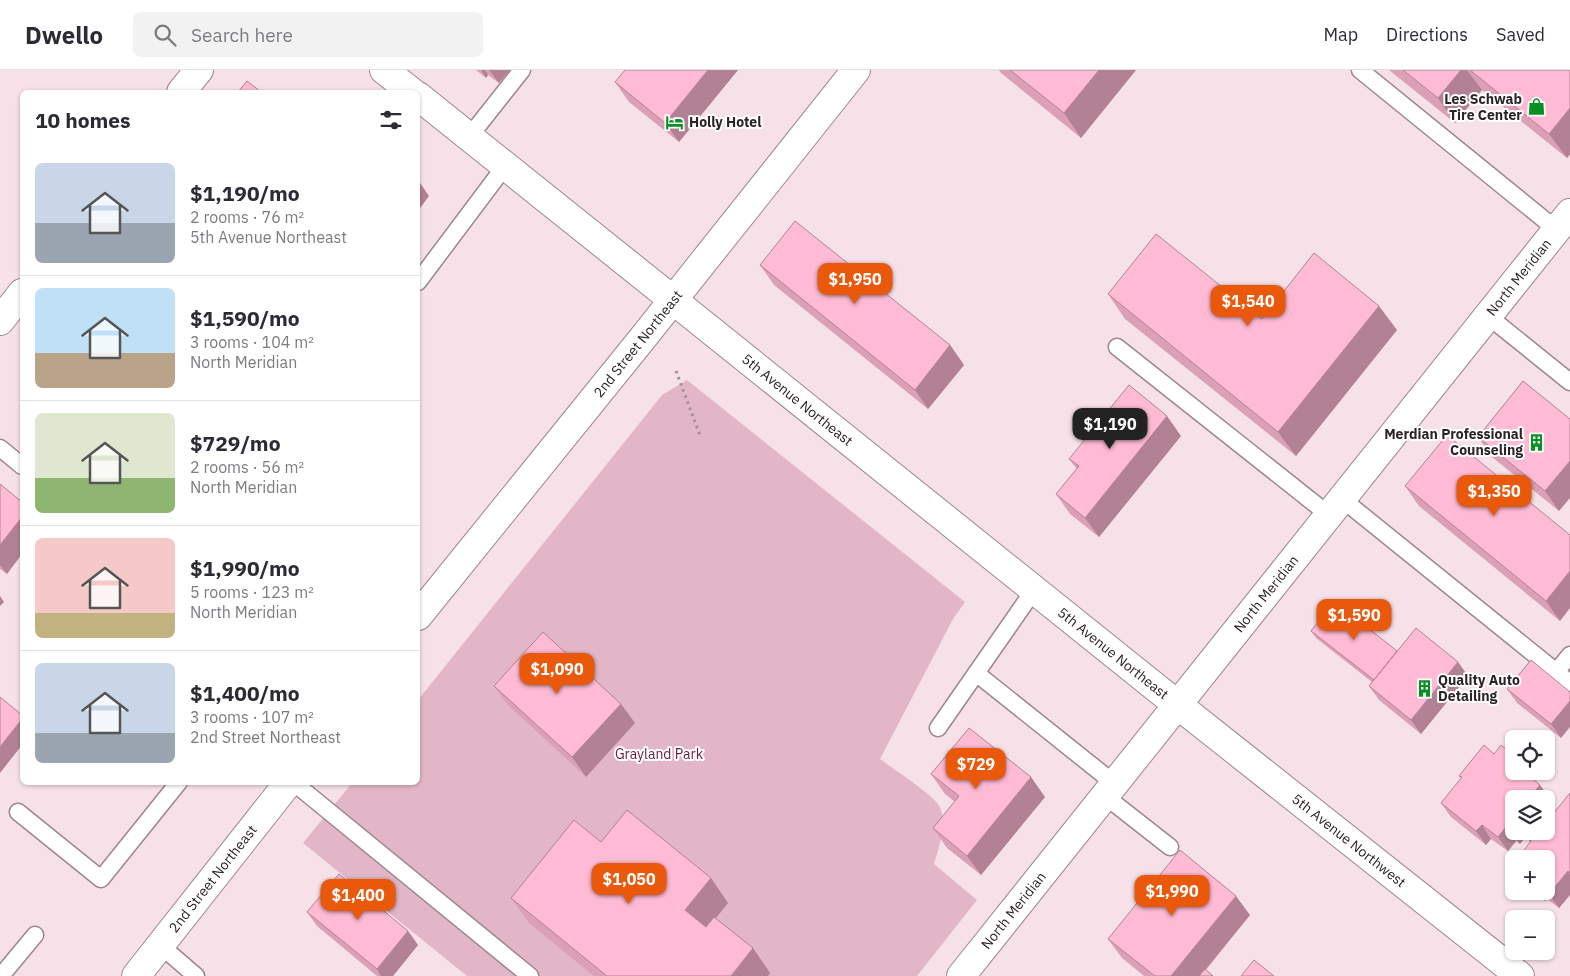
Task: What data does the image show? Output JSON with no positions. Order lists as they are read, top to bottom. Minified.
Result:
{"streets":{"main road":["North Meridian","2nd Street Northeast","5th Avenue Northeast","5th Avenue Northwest"]},"crossings":[["North Meridian","5th Avenue Northeast"],["North Meridian","5th Avenue Northwest"],["2nd Street Northeast","5th Avenue Northeast"],["5th Avenue Northeast","5th Avenue Northwest"]],"parks":["Grayland Park"],"places":{"shop":["Les Schwab Tire Center"],"hotel":["Holly Hotel"],"building":["Merdian Professional Counseling","Quality Auto Detailing"]},"page":{"header":"Dwello","search":"Search here","nav":["Map","Directions","Saved"],"heading":"10 homes","list":[{"name":"$1,190/mo","note":"2 rooms · 76 m² · 5th Avenue Northeast"},{"name":"$1,590/mo","note":"3 rooms · 104 m² · North Meridian"},{"name":"$729/mo","note":"2 rooms · 56 m² · North Meridian"},{"name":"$1,990/mo","note":"5 rooms · 123 m² · North Meridian"},{"name":"$1,400/mo","note":"3 rooms · 107 m² · 2nd Street Northeast"}],"price":["$1,950","$1,540","$1,190","$1,350","$1,590","$1,090","$729","$1,050","$1,990","$1,400"],"map_buttons":["+","−"]}}
